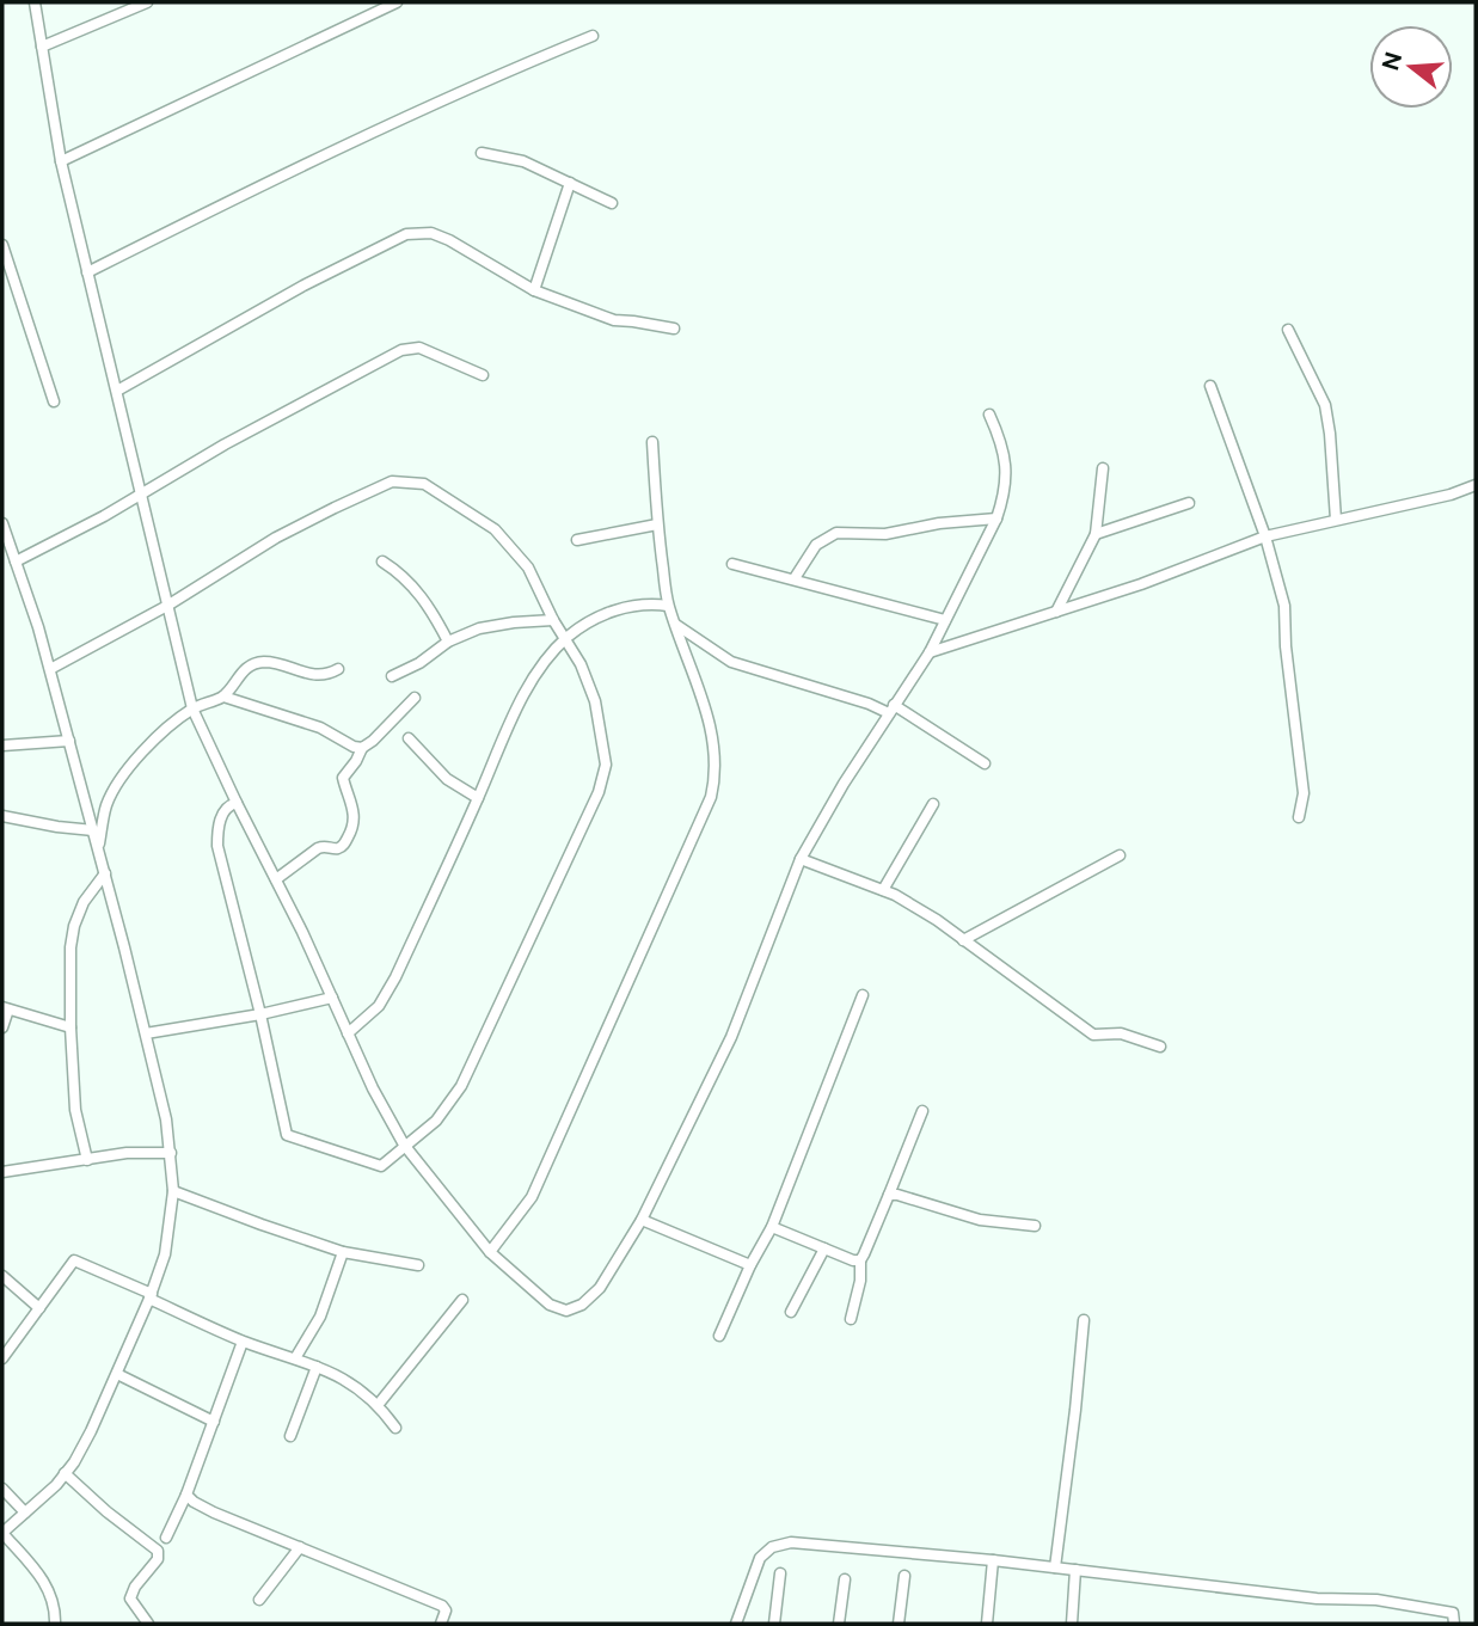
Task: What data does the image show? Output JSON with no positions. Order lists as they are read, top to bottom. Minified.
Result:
{"north":"left"}
